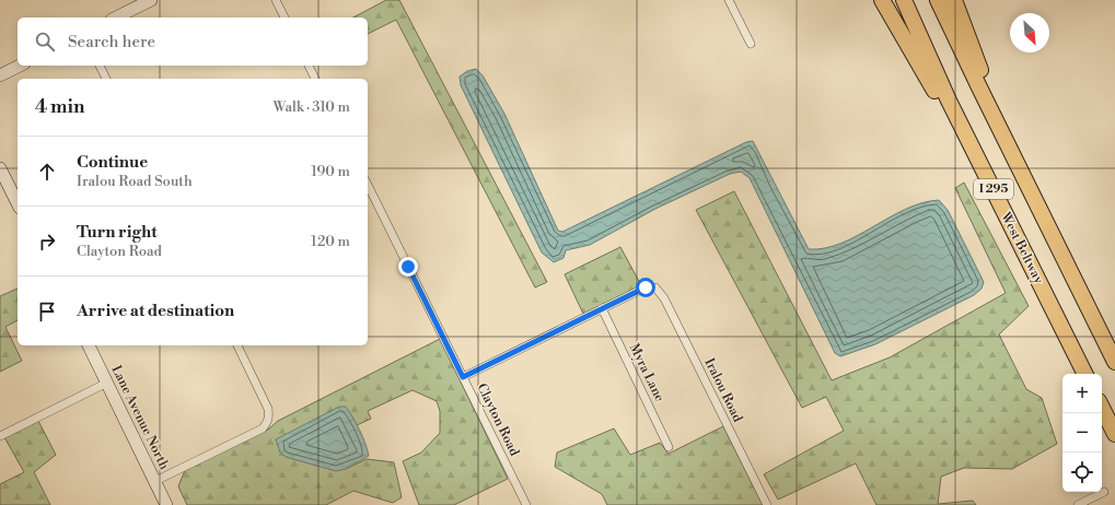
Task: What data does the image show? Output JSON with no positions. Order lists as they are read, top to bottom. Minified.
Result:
{"streets":{"highway":["I 295","West Beltway"],"main road":["Lane Avenue North"],"street":["Myra Lane","Iralou Road","Clayton Road"]},"crossings":[["Myra Lane","Iralou Road"]],"north":"bottom right","page":{"search":"Search here","heading":["4 min","Walk · 310 m"],"list":[["Continue","Iralou Road South","190 m"],["Turn right","Clayton Road","120 m"],"Arrive at destination"],"map_buttons":["+","−"]}}
